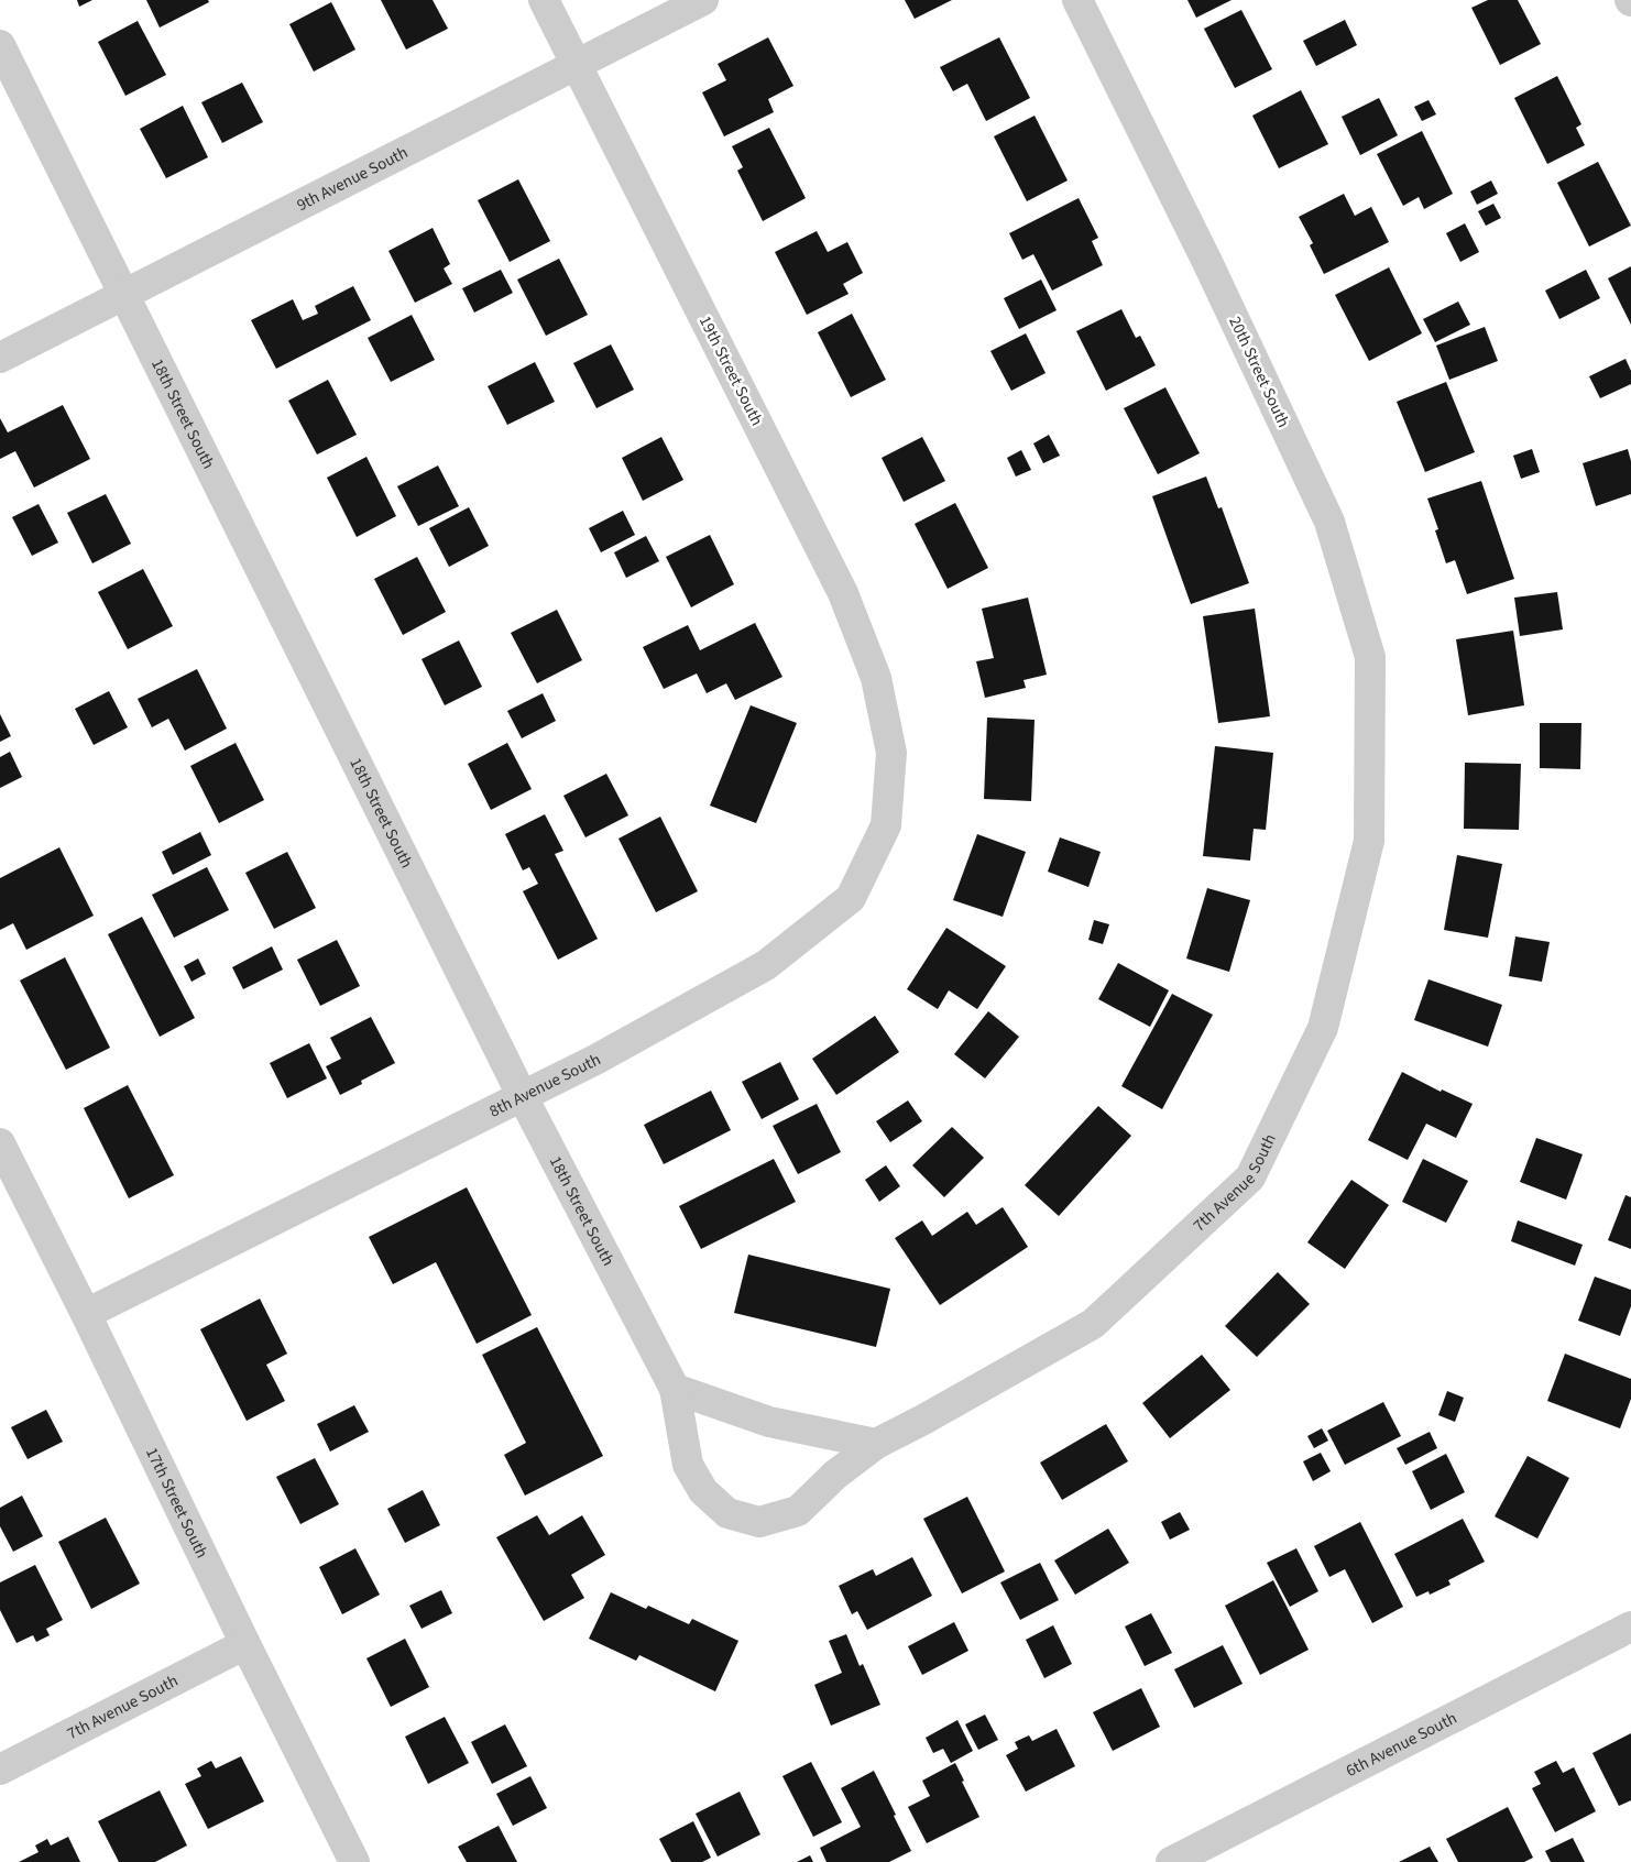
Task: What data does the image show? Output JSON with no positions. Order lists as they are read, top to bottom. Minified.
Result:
{"streets":{"street":["9th Avenue South","19th Street South","20th Street South","18th Street South","8th Avenue South","7th Avenue South","17th Street South","6th Avenue South"]},"crossings":[["9th Avenue South","19th Street South"],["9th Avenue South","18th Street South"],["19th Street South","8th Avenue South"],["20th Street South","7th Avenue South"],["18th Street South","8th Avenue South"],["18th Street South","7th Avenue South"],["8th Avenue South","17th Street South"],["7th Avenue South","17th Street South"]]}
